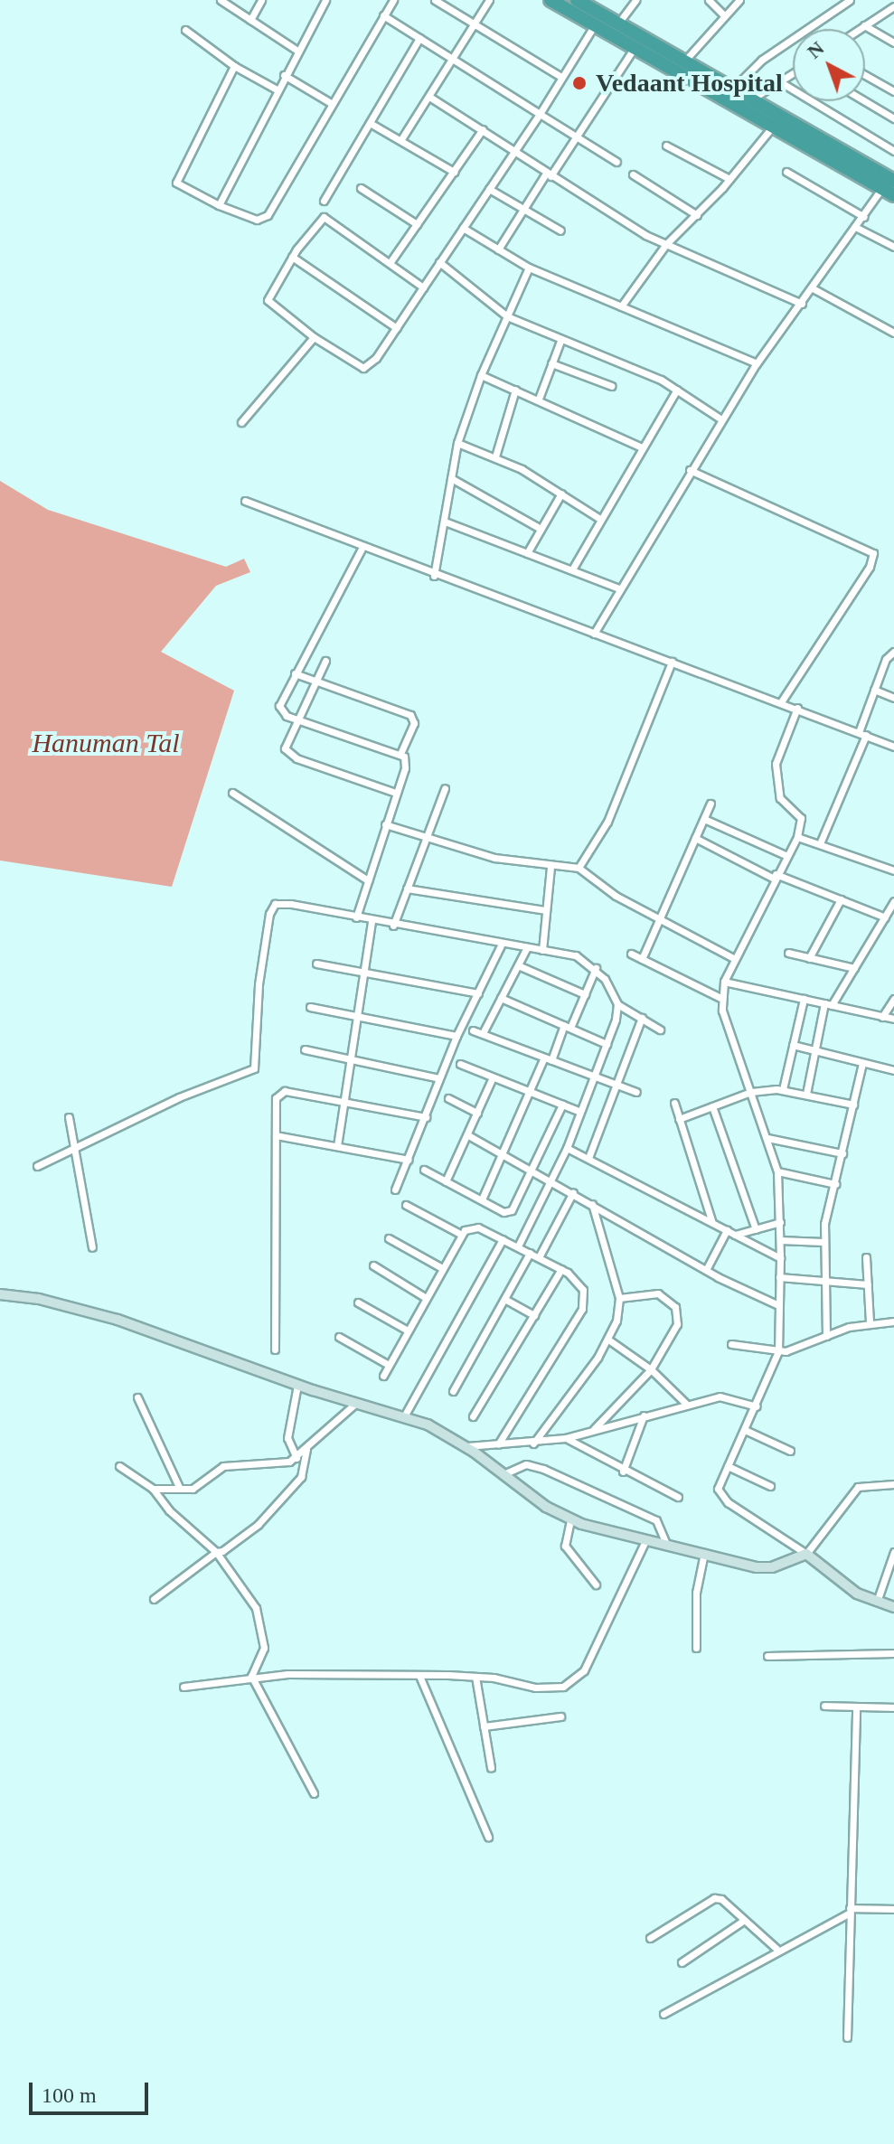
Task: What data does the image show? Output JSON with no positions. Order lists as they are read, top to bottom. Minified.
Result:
{"water":["Hanuman Tal"],"places":["Vedaant Hospital"],"scale_bar":"100 m","north":"top left"}
